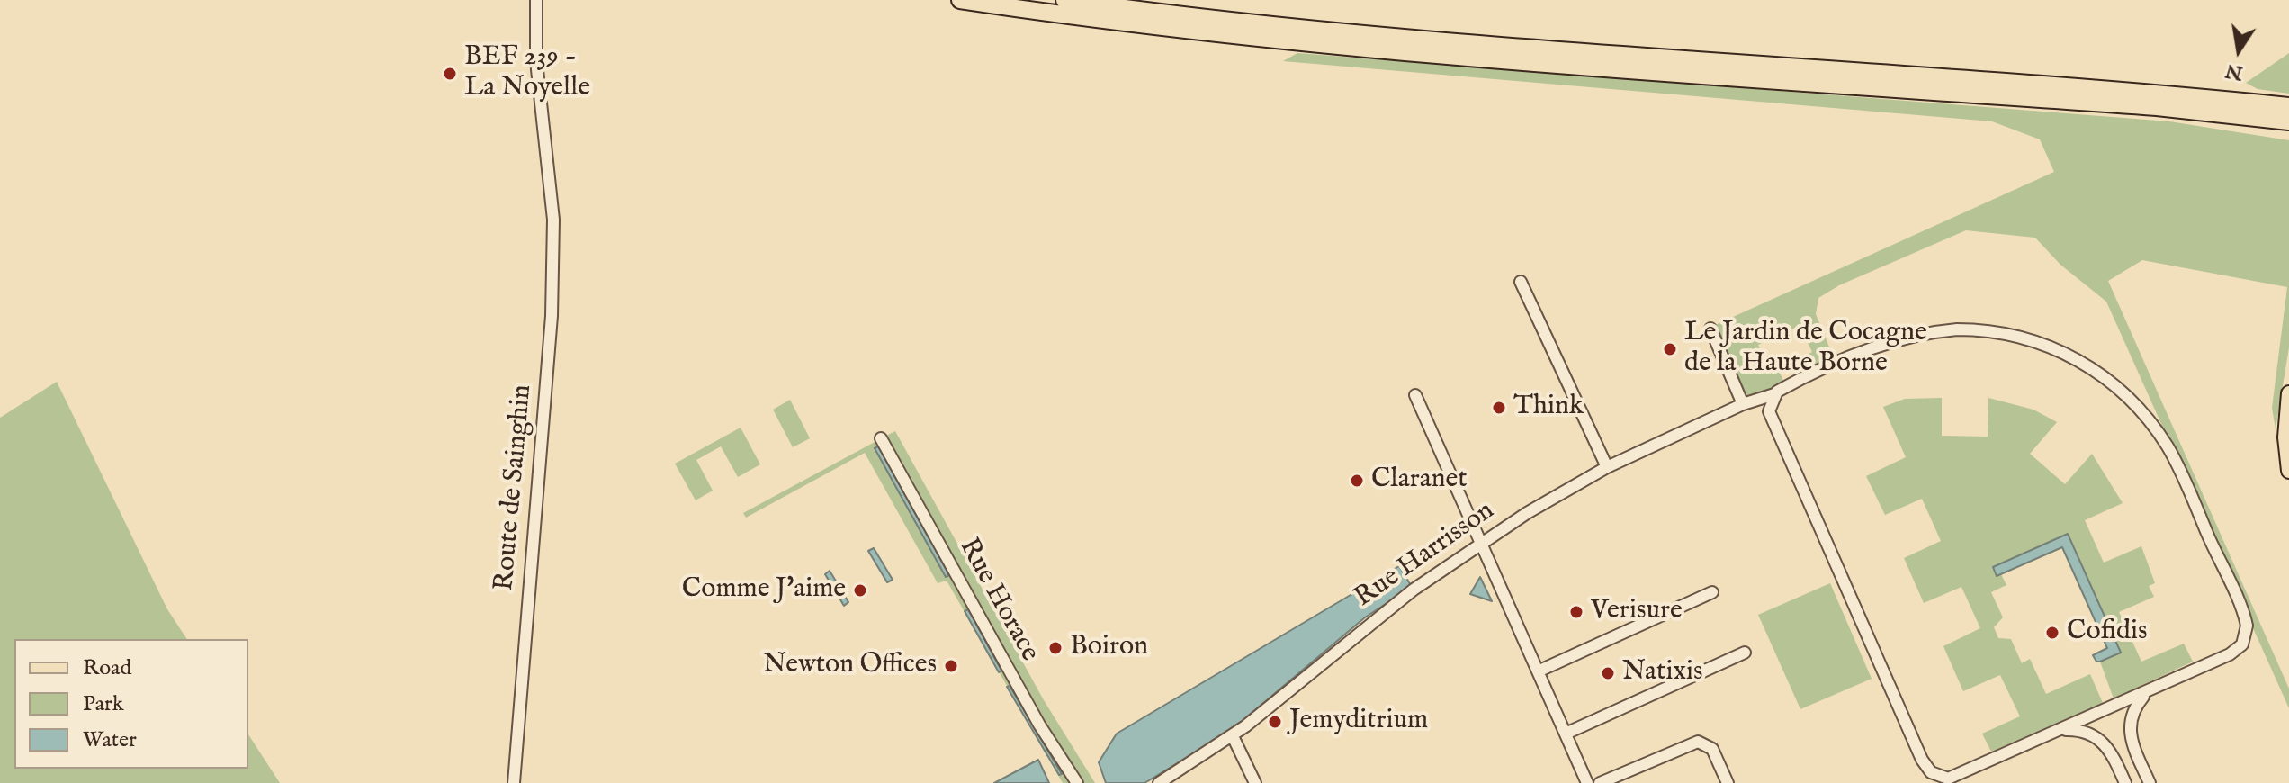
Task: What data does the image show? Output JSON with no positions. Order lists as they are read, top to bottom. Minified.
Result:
{"streets":{"street":["Route de Sainghin","Rue Harrisson","Rue Horace"]},"places":["BEF 239 - La Noyelle","Le Jardin de Cocagne de la Haute Borne","Think","Claranet","Comme J'aime","Verisure","Cofidis","Boiron","Newton Offices","Natixis","Jemyditrium"],"legend":["Road","Park","Water"],"north":"bottom"}
